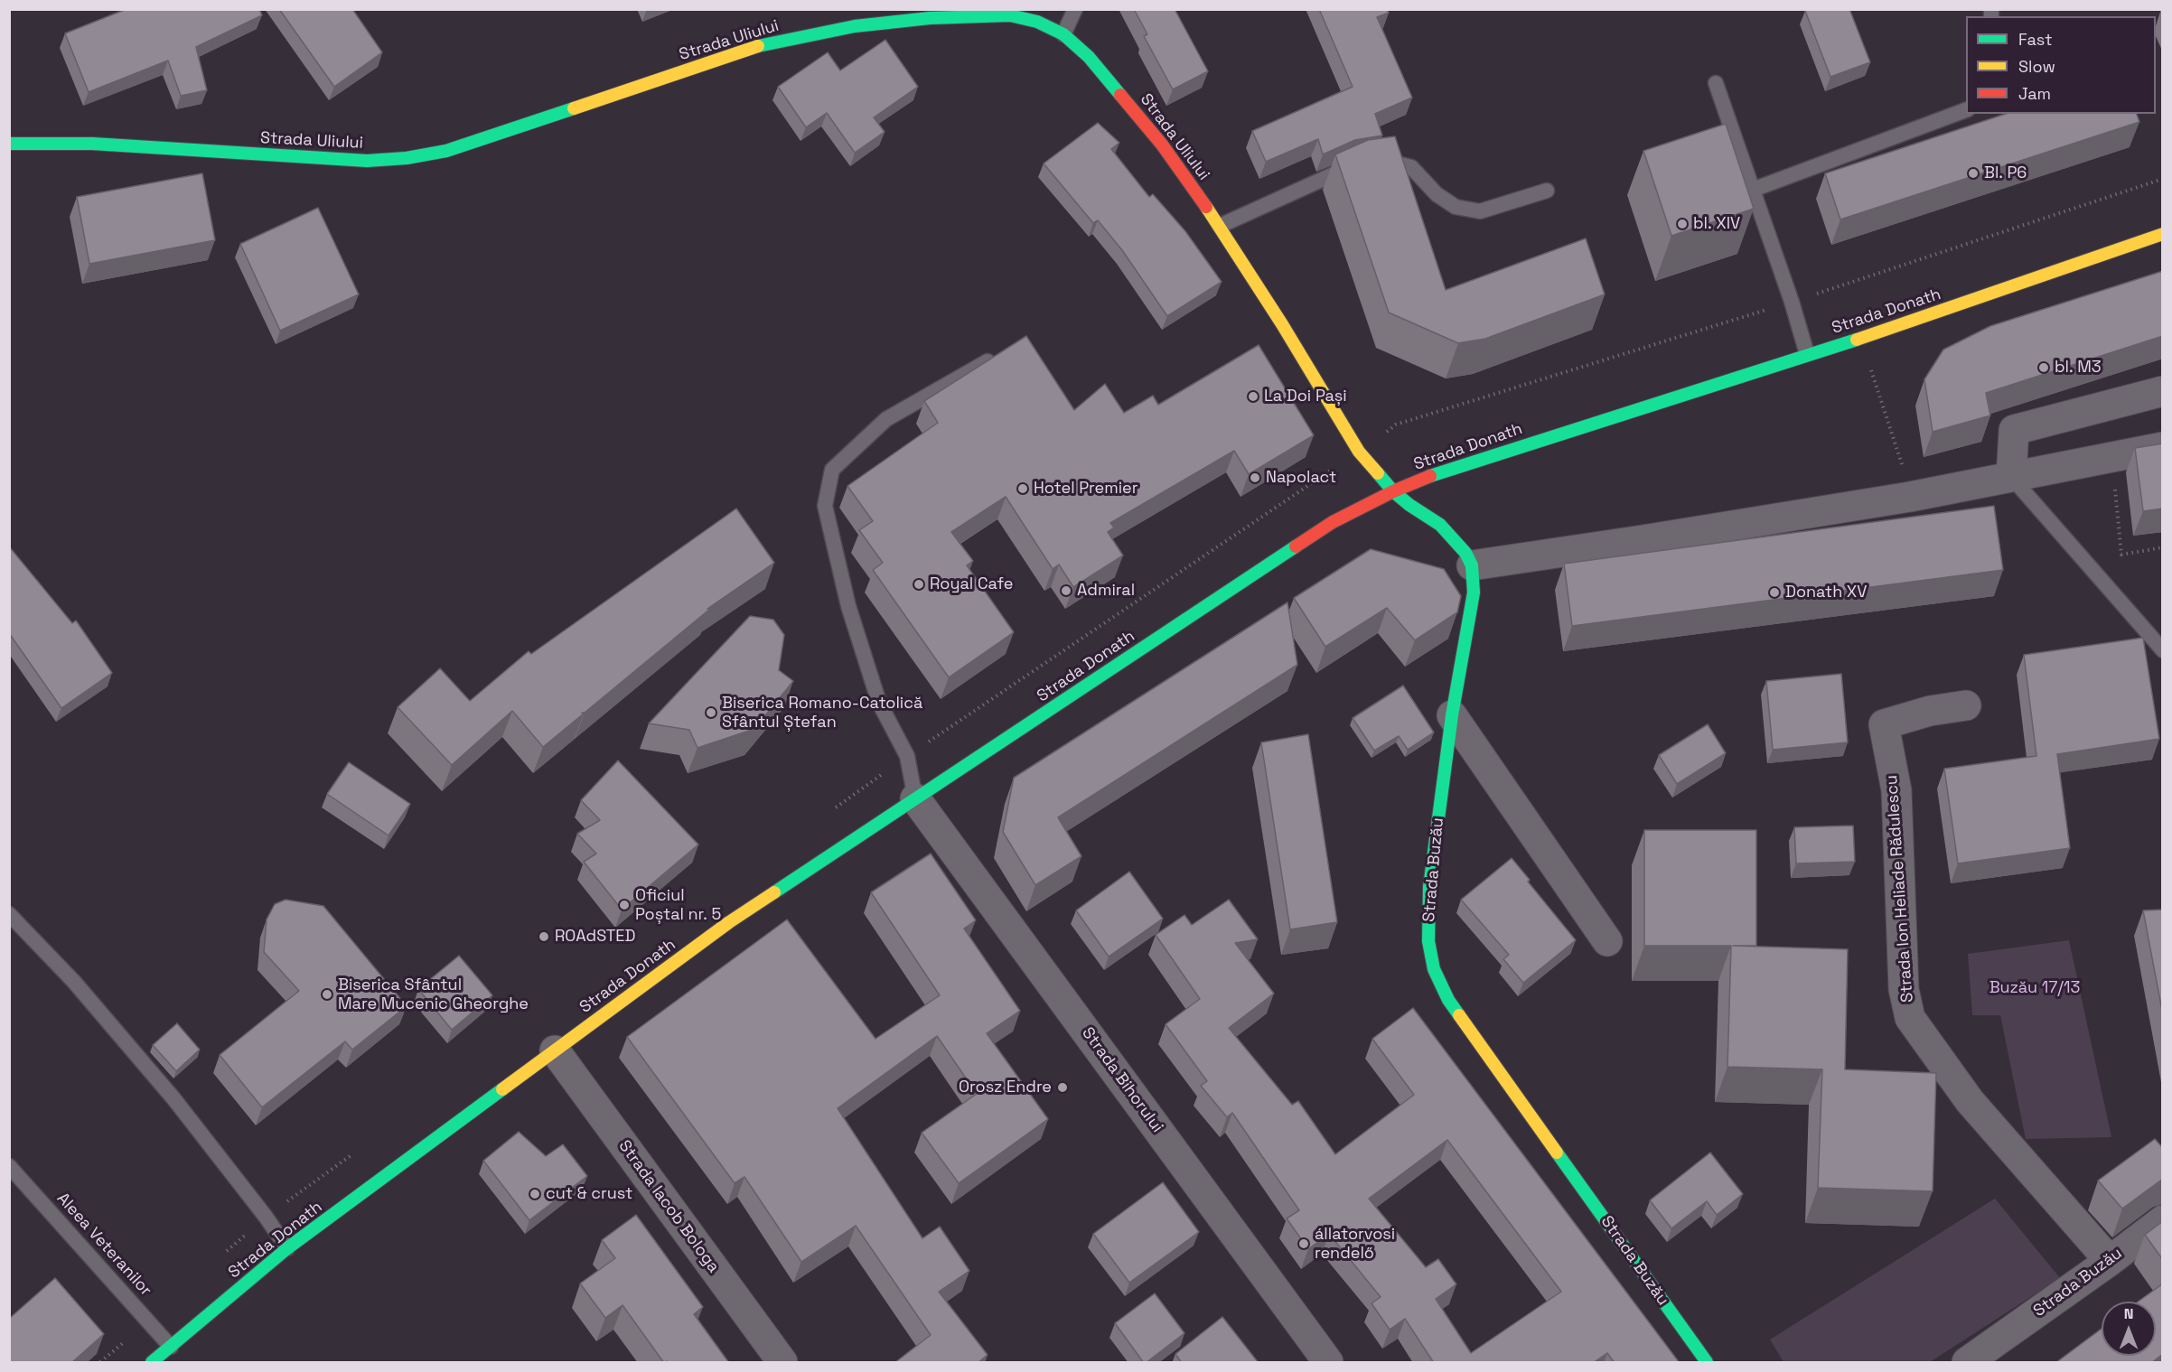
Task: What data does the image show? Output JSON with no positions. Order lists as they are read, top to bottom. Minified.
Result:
{"streets":{"street":["Strada Uliului","Strada Donath","Strada Buzău","Strada Ion Heliade Rădulescu","Strada Bihorului","Strada Iacob Bologa"],"lane":["Aleea Veteranilor"]},"crossings":[["Strada Uliului","Strada Donath"],["Strada Uliului","Strada Buzău"],["Strada Donath","Strada Buzău"],["Strada Donath","Strada Bihorului"],["Strada Donath","Strada Iacob Bologa"],["Strada Donath","Aleea Veteranilor"],["Strada Buzău","Strada Ion Heliade Rădulescu"]],"parks":["Buzău 17/13"],"places":["Bl. P6","bl. XIV","bl. M3","La Doi Pași","Napolact","Hotel Premier","Royal Cafe","Admiral","Donath XV","Biserica Romano-Catolică Sfântul Ștefan","Oficiul Poștal nr. 5","ROAdSTED","Biserica Sfântul Mare Mucenic Gheorghe","Orosz Endre","cut & crust","állatorvosi rendelő"],"legend":["Fast","Slow","Jam"],"north":"top"}
